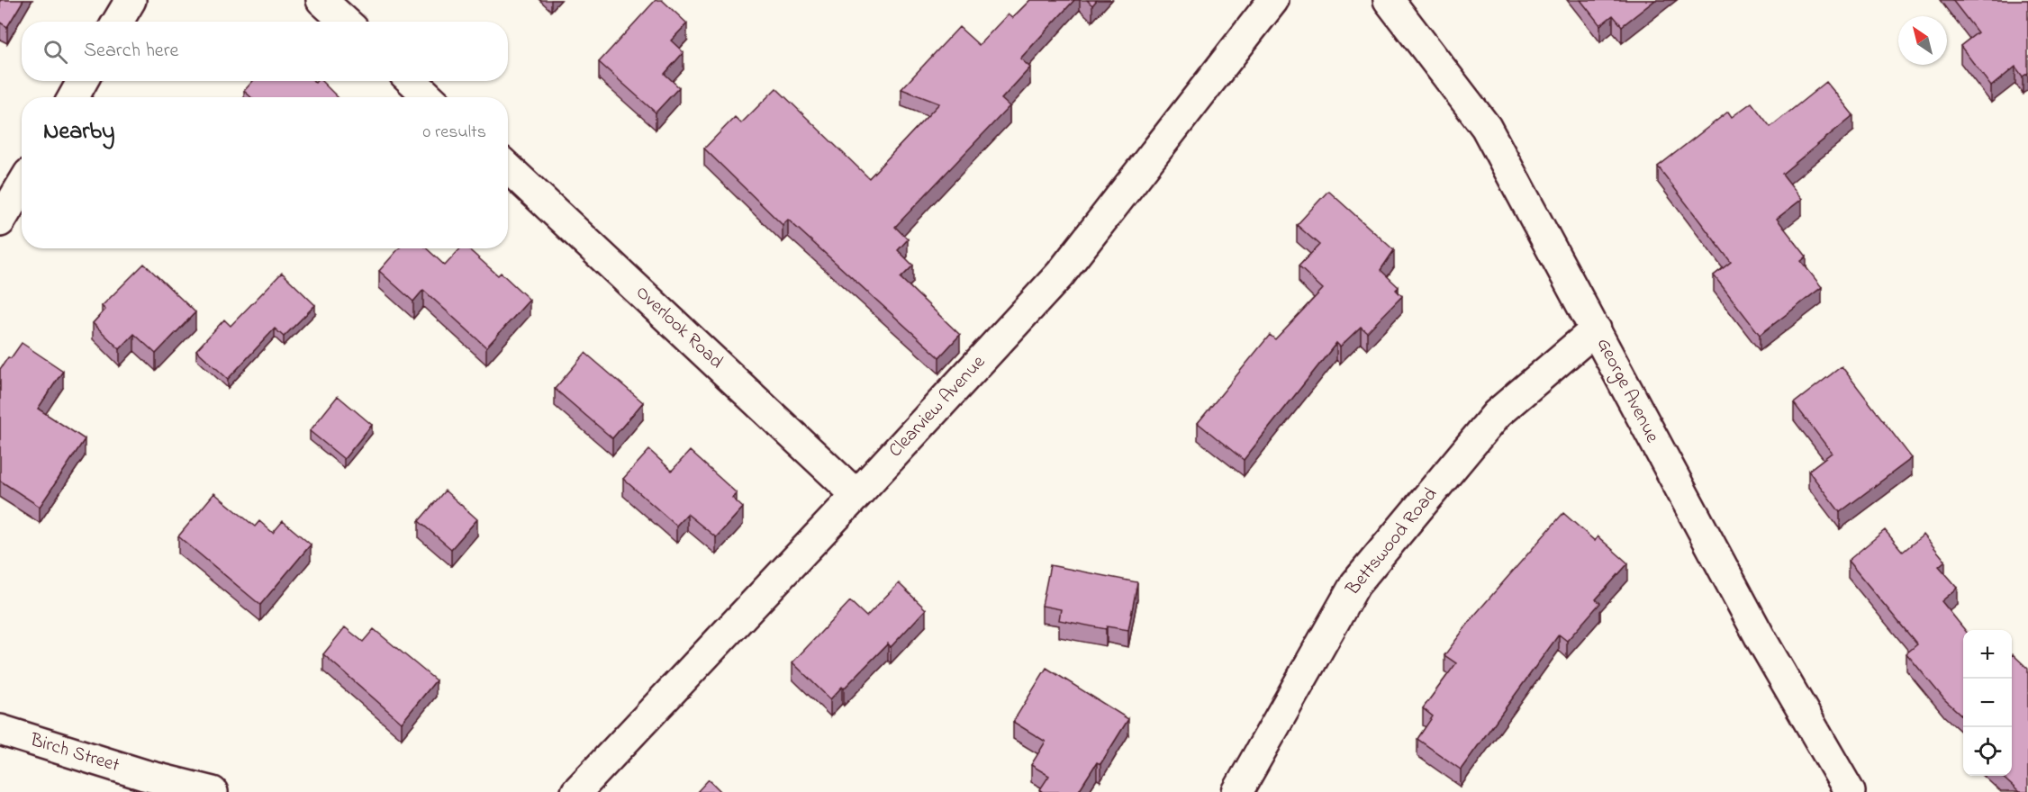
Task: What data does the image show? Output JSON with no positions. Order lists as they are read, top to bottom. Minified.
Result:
{"streets":{"street":["Overlook Road","George Avenue","Clearview Avenue","Bettswood Road","Birch Street"]},"crossings":[["Overlook Road","Clearview Avenue"],["George Avenue","Bettswood Road"]],"north":"top left","page":{"search":"Search here","heading":["Nearby","0 results"],"map_buttons":["+","−"]}}
